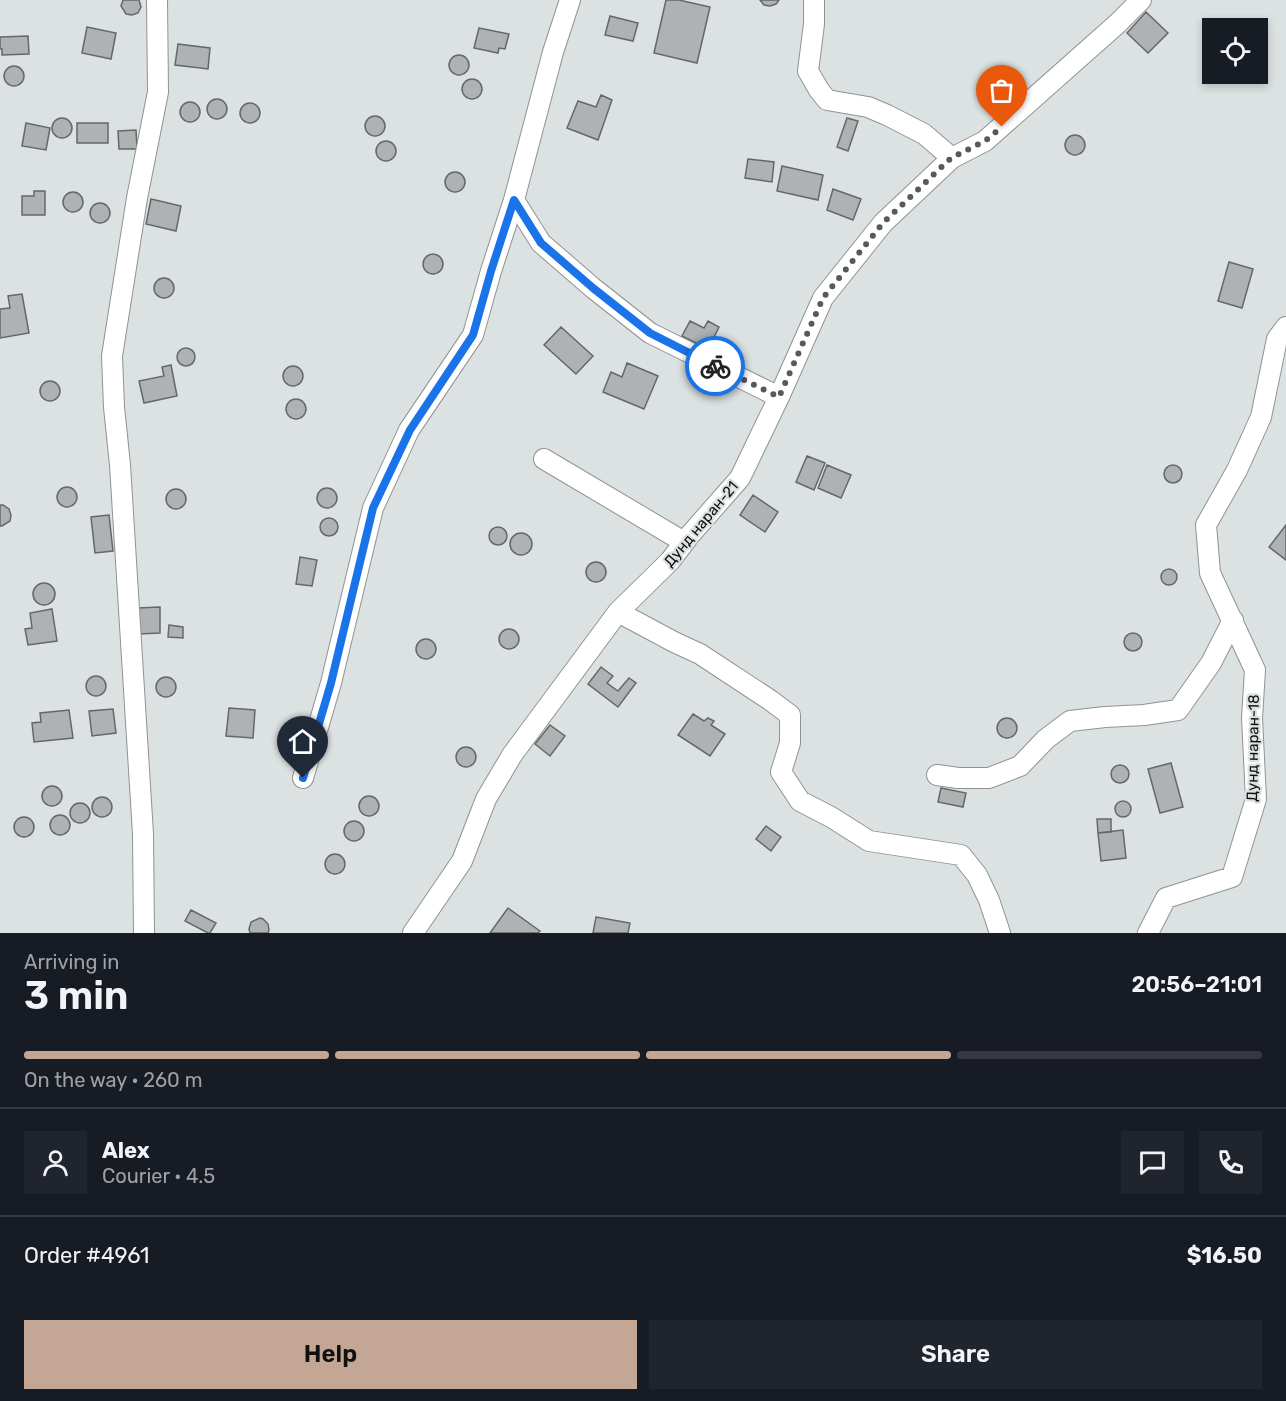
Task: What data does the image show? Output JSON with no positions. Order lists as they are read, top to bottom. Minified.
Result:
{"streets":{"street":["Дунд наран-21","Дунд наран-18"]},"page":{"heading":["3 min","Arriving in","20:56–21:01"],"panel":["Alex","Courier · 4.5","Order #4961","$16.50"],"bar":"On the way · 260 m","buttons":["Help","Share"]}}
